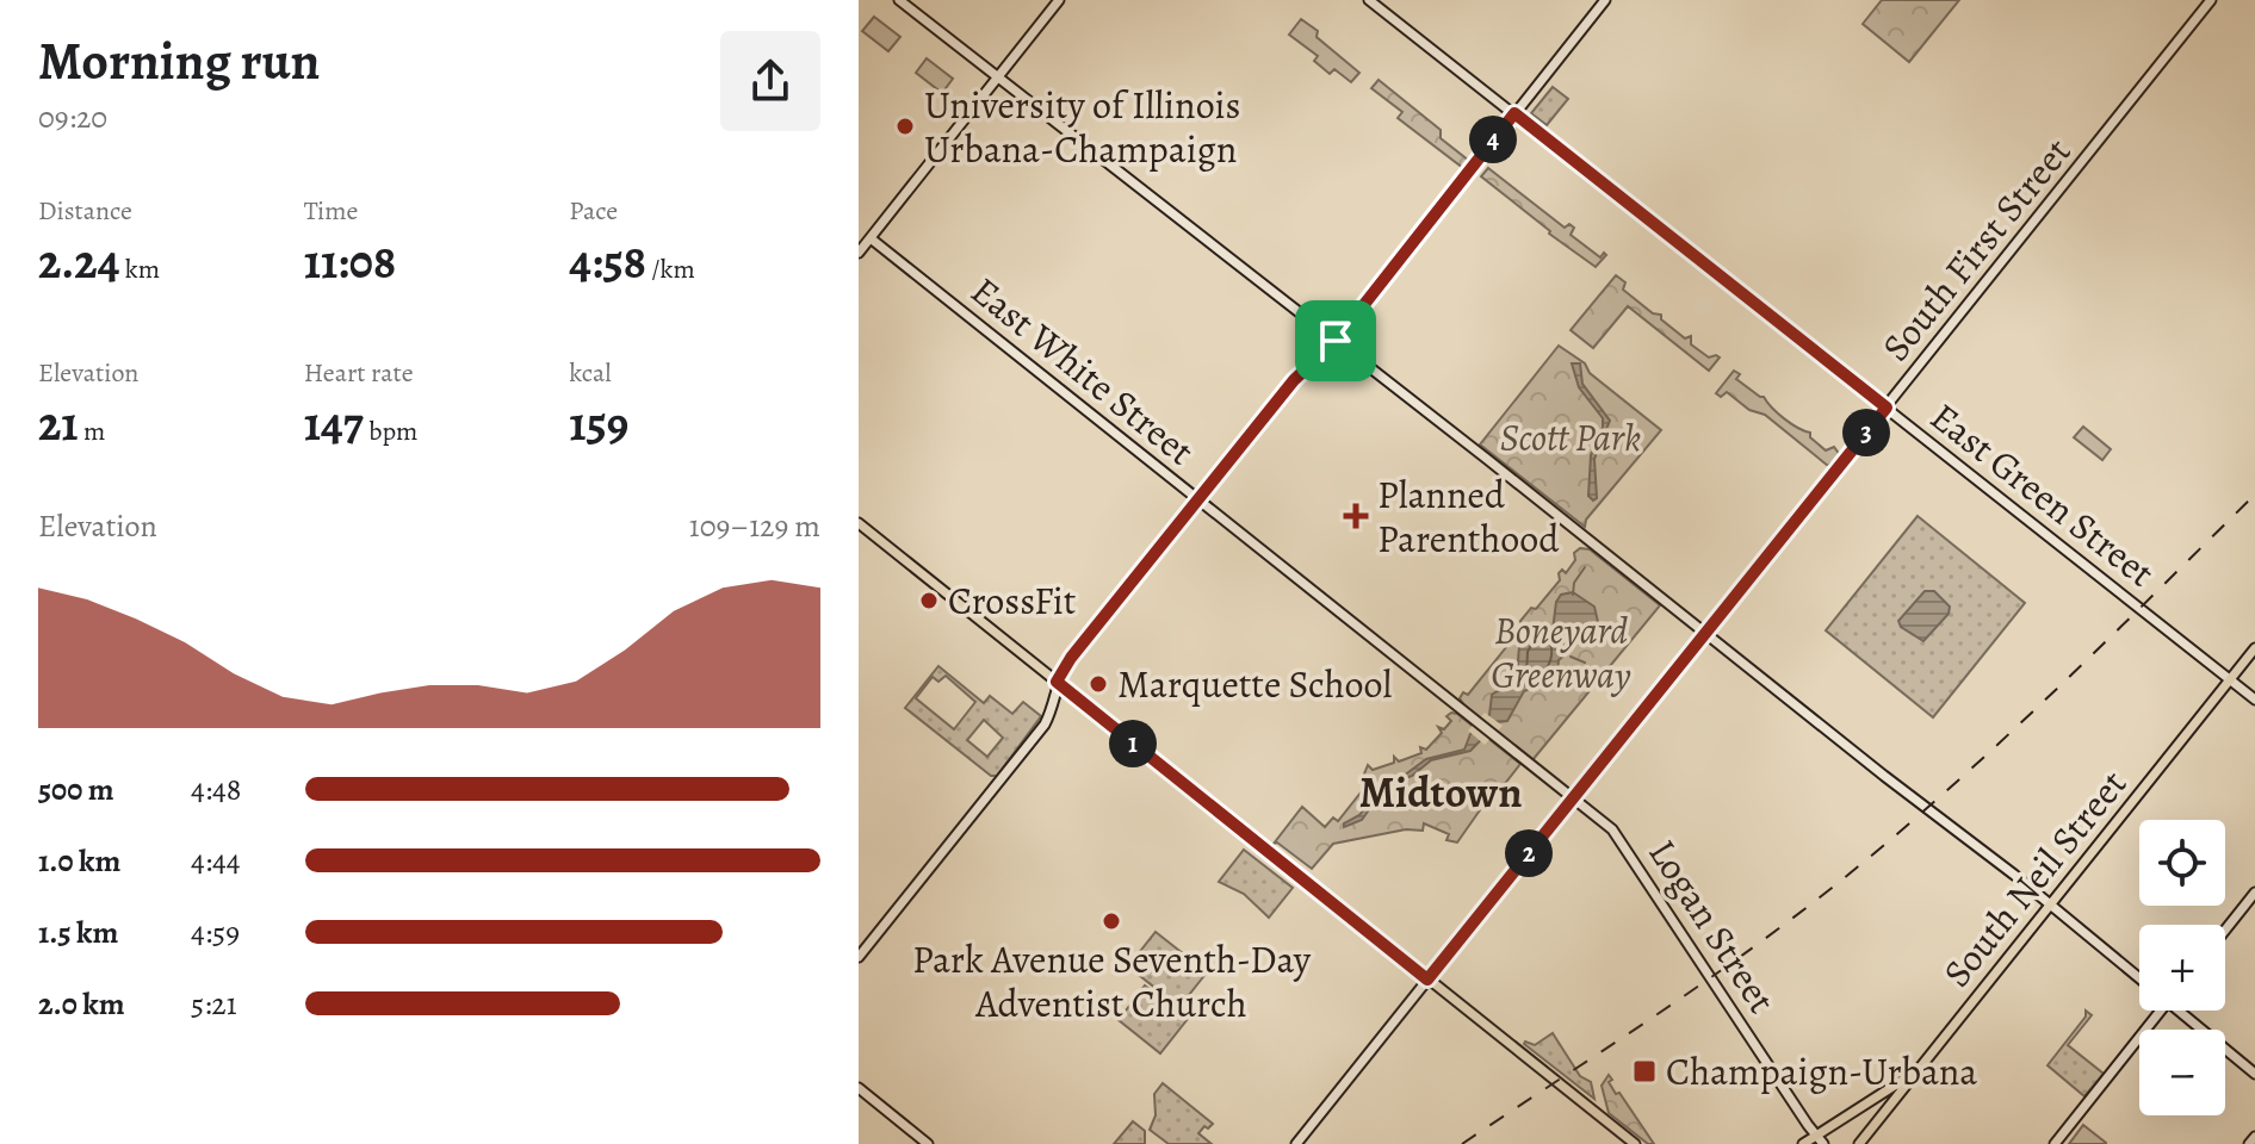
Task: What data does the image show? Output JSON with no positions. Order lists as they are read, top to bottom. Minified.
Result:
{"streets":{"main road":["South Neil Street"],"street":["South First Street","East White Street","East Green Street","Logan Street"]},"crossings":[["South First Street","East White Street"],["South First Street","East Green Street"],["South First Street","Logan Street"],["East White Street","Logan Street"],["East Green Street","South Neil Street"]],"districts":["Midtown"],"parks":["Scott Park","Boneyard Greenway"],"places":{"other":["University of Illinois Urbana-Champaign","CrossFit","Marquette School","Park Avenue Seventh-Day Adventist Church"],"health":["Planned Parenthood"],"transit":["Champaign-Urbana"]},"page":{"heading":["Morning run","09:20"],"pins":["4","3","1","2"],"stats":[["Distance","2.24 km"],["Time","11:08"],["Pace","4:58 /km"],["Elevation","21 m"],["Heart rate","147 bpm"],["kcal","159"]],"chart":["Elevation","109–129 m"],"list":[{"name":"500 m","note":"4:48"},{"name":"1.0 km","note":"4:44"},{"name":"1.5 km","note":"4:59"},{"name":"2.0 km","note":"5:21"}],"map_buttons":["+","−"]}}
